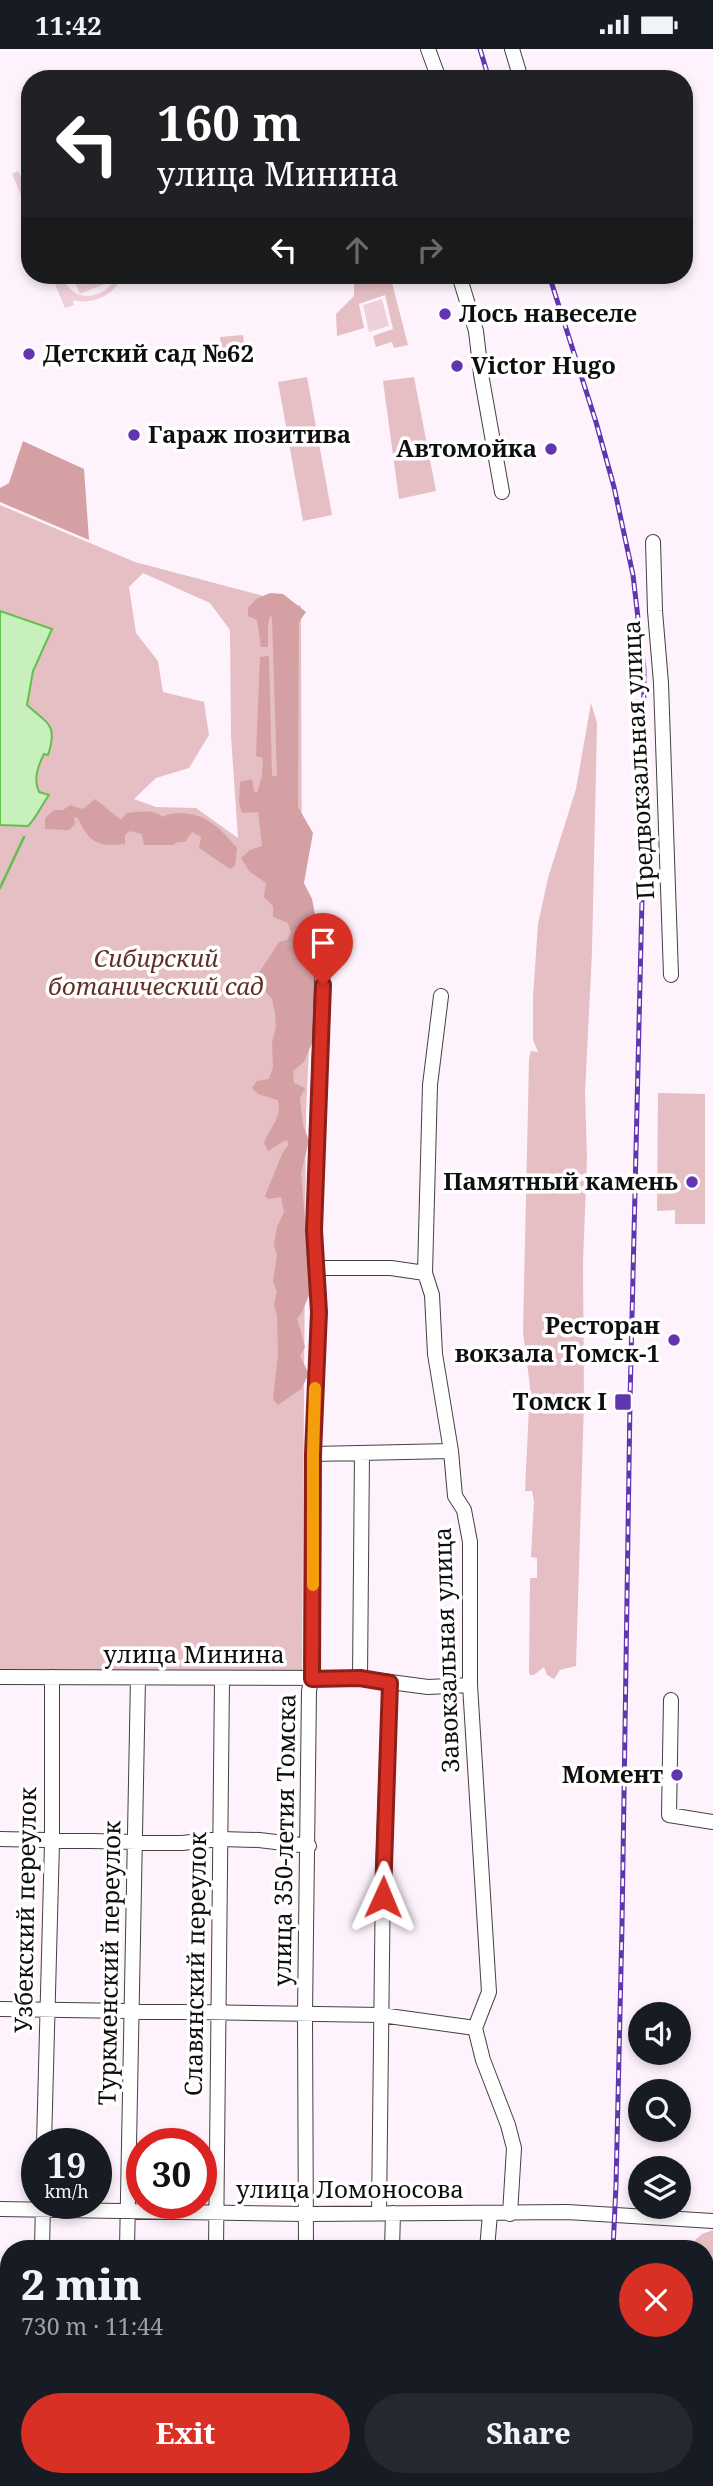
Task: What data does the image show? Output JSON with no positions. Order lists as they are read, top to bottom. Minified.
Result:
{"streets":{"street":["Предвокзальная улица","Завокзальная улица","улица Минина","улица 350-летия Томска","Узбекский переулок","Туркменский переулок","Славянский переулок","улица Ломоносова"]},"crossings":[["Завокзальная улица","улица Минина"],["улица Минина","улица 350-летия Томска"],["улица Минина","Узбекский переулок"],["улица Минина","Туркменский переулок"],["улица Минина","Славянский переулок"],["улица 350-летия Томска","улица Ломоносова"],["Славянский переулок","улица Ломоносова"]],"parks":["Сибирский ботанический сад"],"places":{"other":["Лось навеселе","Детский сад №62","Victor Hugo","Гараж позитива","Автомойка","Памятный камень","Ресторан вокзала Томск-1","Момент"],"transit":["Томск I"]},"page":{"status":"11:42","turn":["160 m","улица Минина"],"speed":"19 km/h","limit":"30","heading":["2 min","730 m · 11:44"],"buttons":["Exit","Share"]}}
